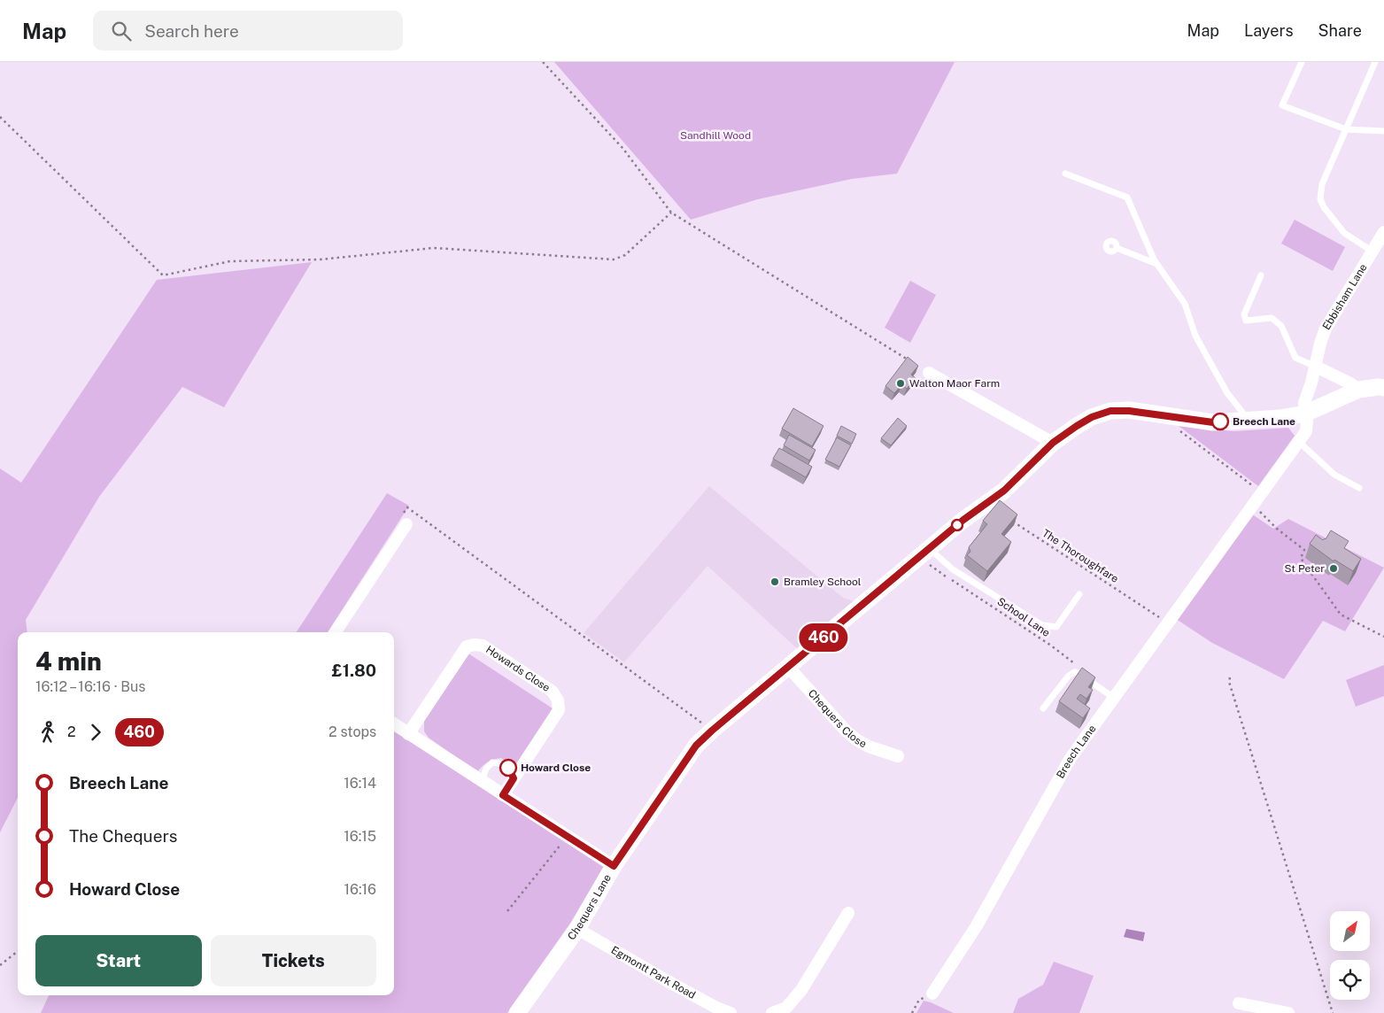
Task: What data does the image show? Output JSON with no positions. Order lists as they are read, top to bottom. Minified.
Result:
{"streets":{"main road":["Chequers Lane"],"street":["Ebbisham Lane","Howards Close","Chequers Close","Breech Lane","Egmontt Park Road"],"path":["The Thoroughfare","School Lane"]},"crossings":[["Ebbisham Lane","Breech Lane"],["Ebbisham Lane","Chequers Lane"],["The Thoroughfare","Breech Lane"],["School Lane","Chequers Lane"],["Chequers Close","Chequers Lane"],["Breech Lane","Chequers Lane"],["Chequers Lane","Egmontt Park Road"]],"parks":["Sandhill Wood"],"places":["Walton Maor Farm","Breech Lane","St Peter","Bramley School","Howard Close"],"lines":["bus line 460"],"north":"top right","page":{"header":"Map","search":"Search here","nav":["Map","Layers","Share"],"on_map":"460","heading":["4 min","16:12 – 16:16 · Bus","£1.80"],"legs":["2","460","2 stops"],"list":[{"name":"Breech Lane","value":"16:14"},{"name":"The Chequers","value":"16:15"},{"name":"Howard Close","value":"16:16"}],"buttons":["Start","Tickets"]}}
